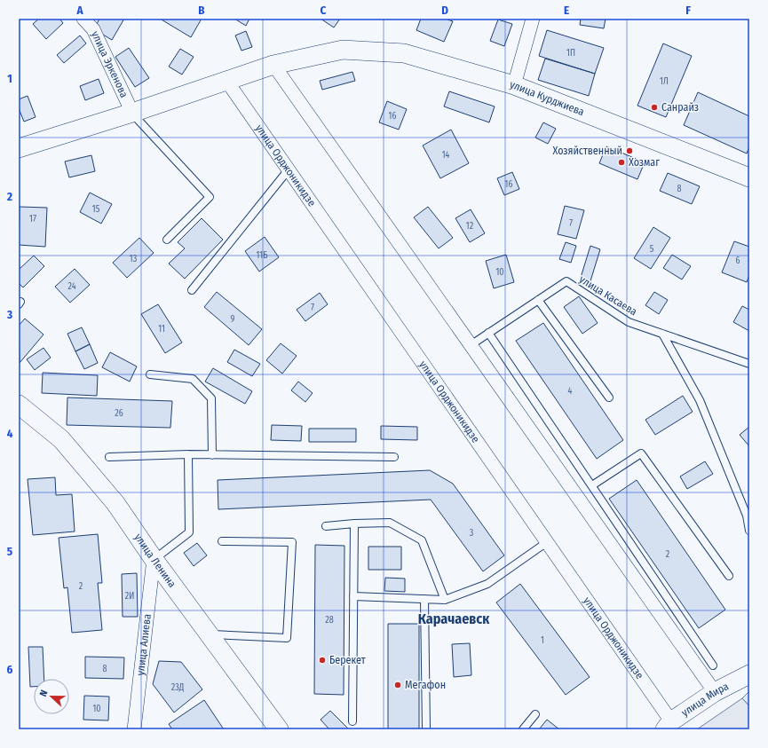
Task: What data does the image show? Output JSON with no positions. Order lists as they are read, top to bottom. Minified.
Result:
{"streets":{"street":["улица Эркенова","улица Курджиева","улица Орджоникидзе","улица Ленина","улица Алиева","улица Мира"],"lane":["улица Касаева"]},"crossings":[["улица Орджоникидзе","улица Мира"],["улица Ленина","улица Алиева"]],"districts":["Карачаевск"],"places":["Санрайз","Хозяйственный","Хозмаг","Берекет","Мегафон"],"house_numbers":["1П","1Л","16","14","16","8","15","17","7","12","5","11Б","13","6","10","24","7","9","11","4","26","3","2","2","2И","28","1","8","23Д","10"],"north":"left","grid":{"columns":["A","B","C","D","E","F"],"rows":["1","2","3","4","5","6"]}}
